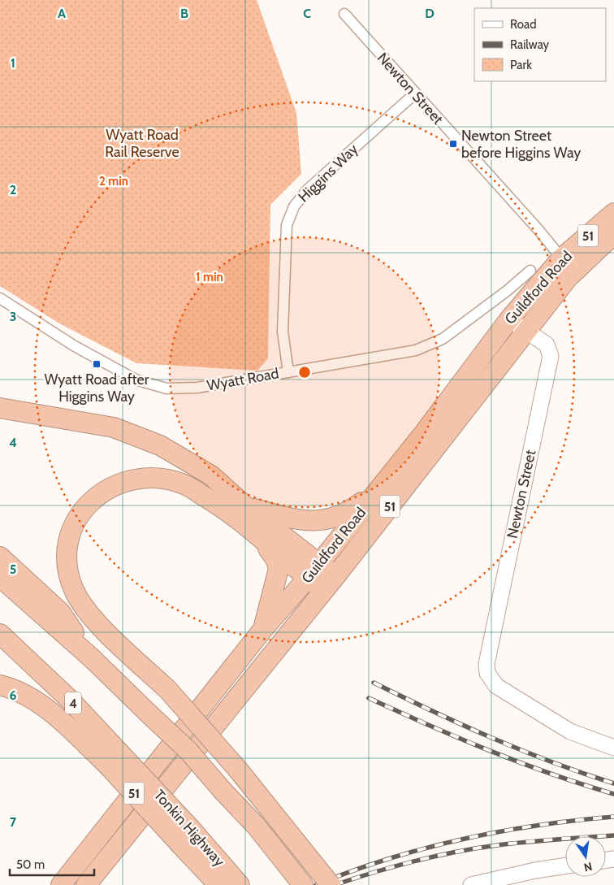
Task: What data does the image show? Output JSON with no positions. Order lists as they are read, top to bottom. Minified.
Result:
{"streets":{"highway":["51","Guildford Road","4","Tonkin Highway"],"street":["Newton Street","Higgins Way","Wyatt Road"]},"crossings":[["Newton Street","Higgins Way"],["Newton Street","Guildford Road"],["Higgins Way","Wyatt Road"]],"parks":["Wyatt Road Rail Reserve"],"places":{"transit":["Newton Street before Higgins Way","Wyatt Road after Higgins Way"]},"legend":["Road","Railway","Park"],"scale_bar":"50 m","north":"bottom","grid":{"columns":["A","B","C","D"],"rows":["1","2","3","4","5","6","7"]},"rings":["2 min","1 min"]}
